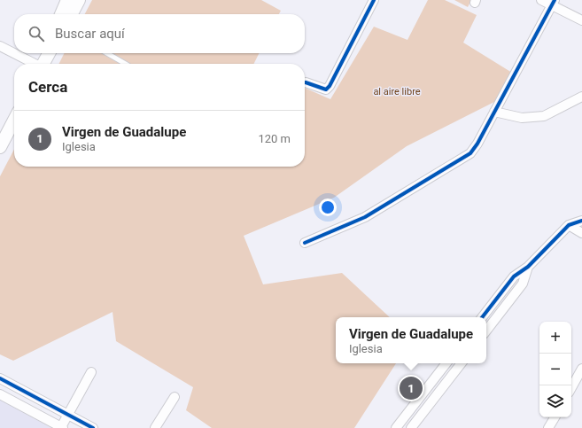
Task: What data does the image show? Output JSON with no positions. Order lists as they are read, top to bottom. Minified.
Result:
{"parks":["al aire libre"],"page":{"search":"Buscar aquí","heading":"Cerca","list":[{"mark":"1","name":"Virgen de Guadalupe","note":"Iglesia","value":"120 m"}],"popup":["Virgen de Guadalupe","Iglesia"],"map_buttons":["+","−"],"pins":"1"}}
